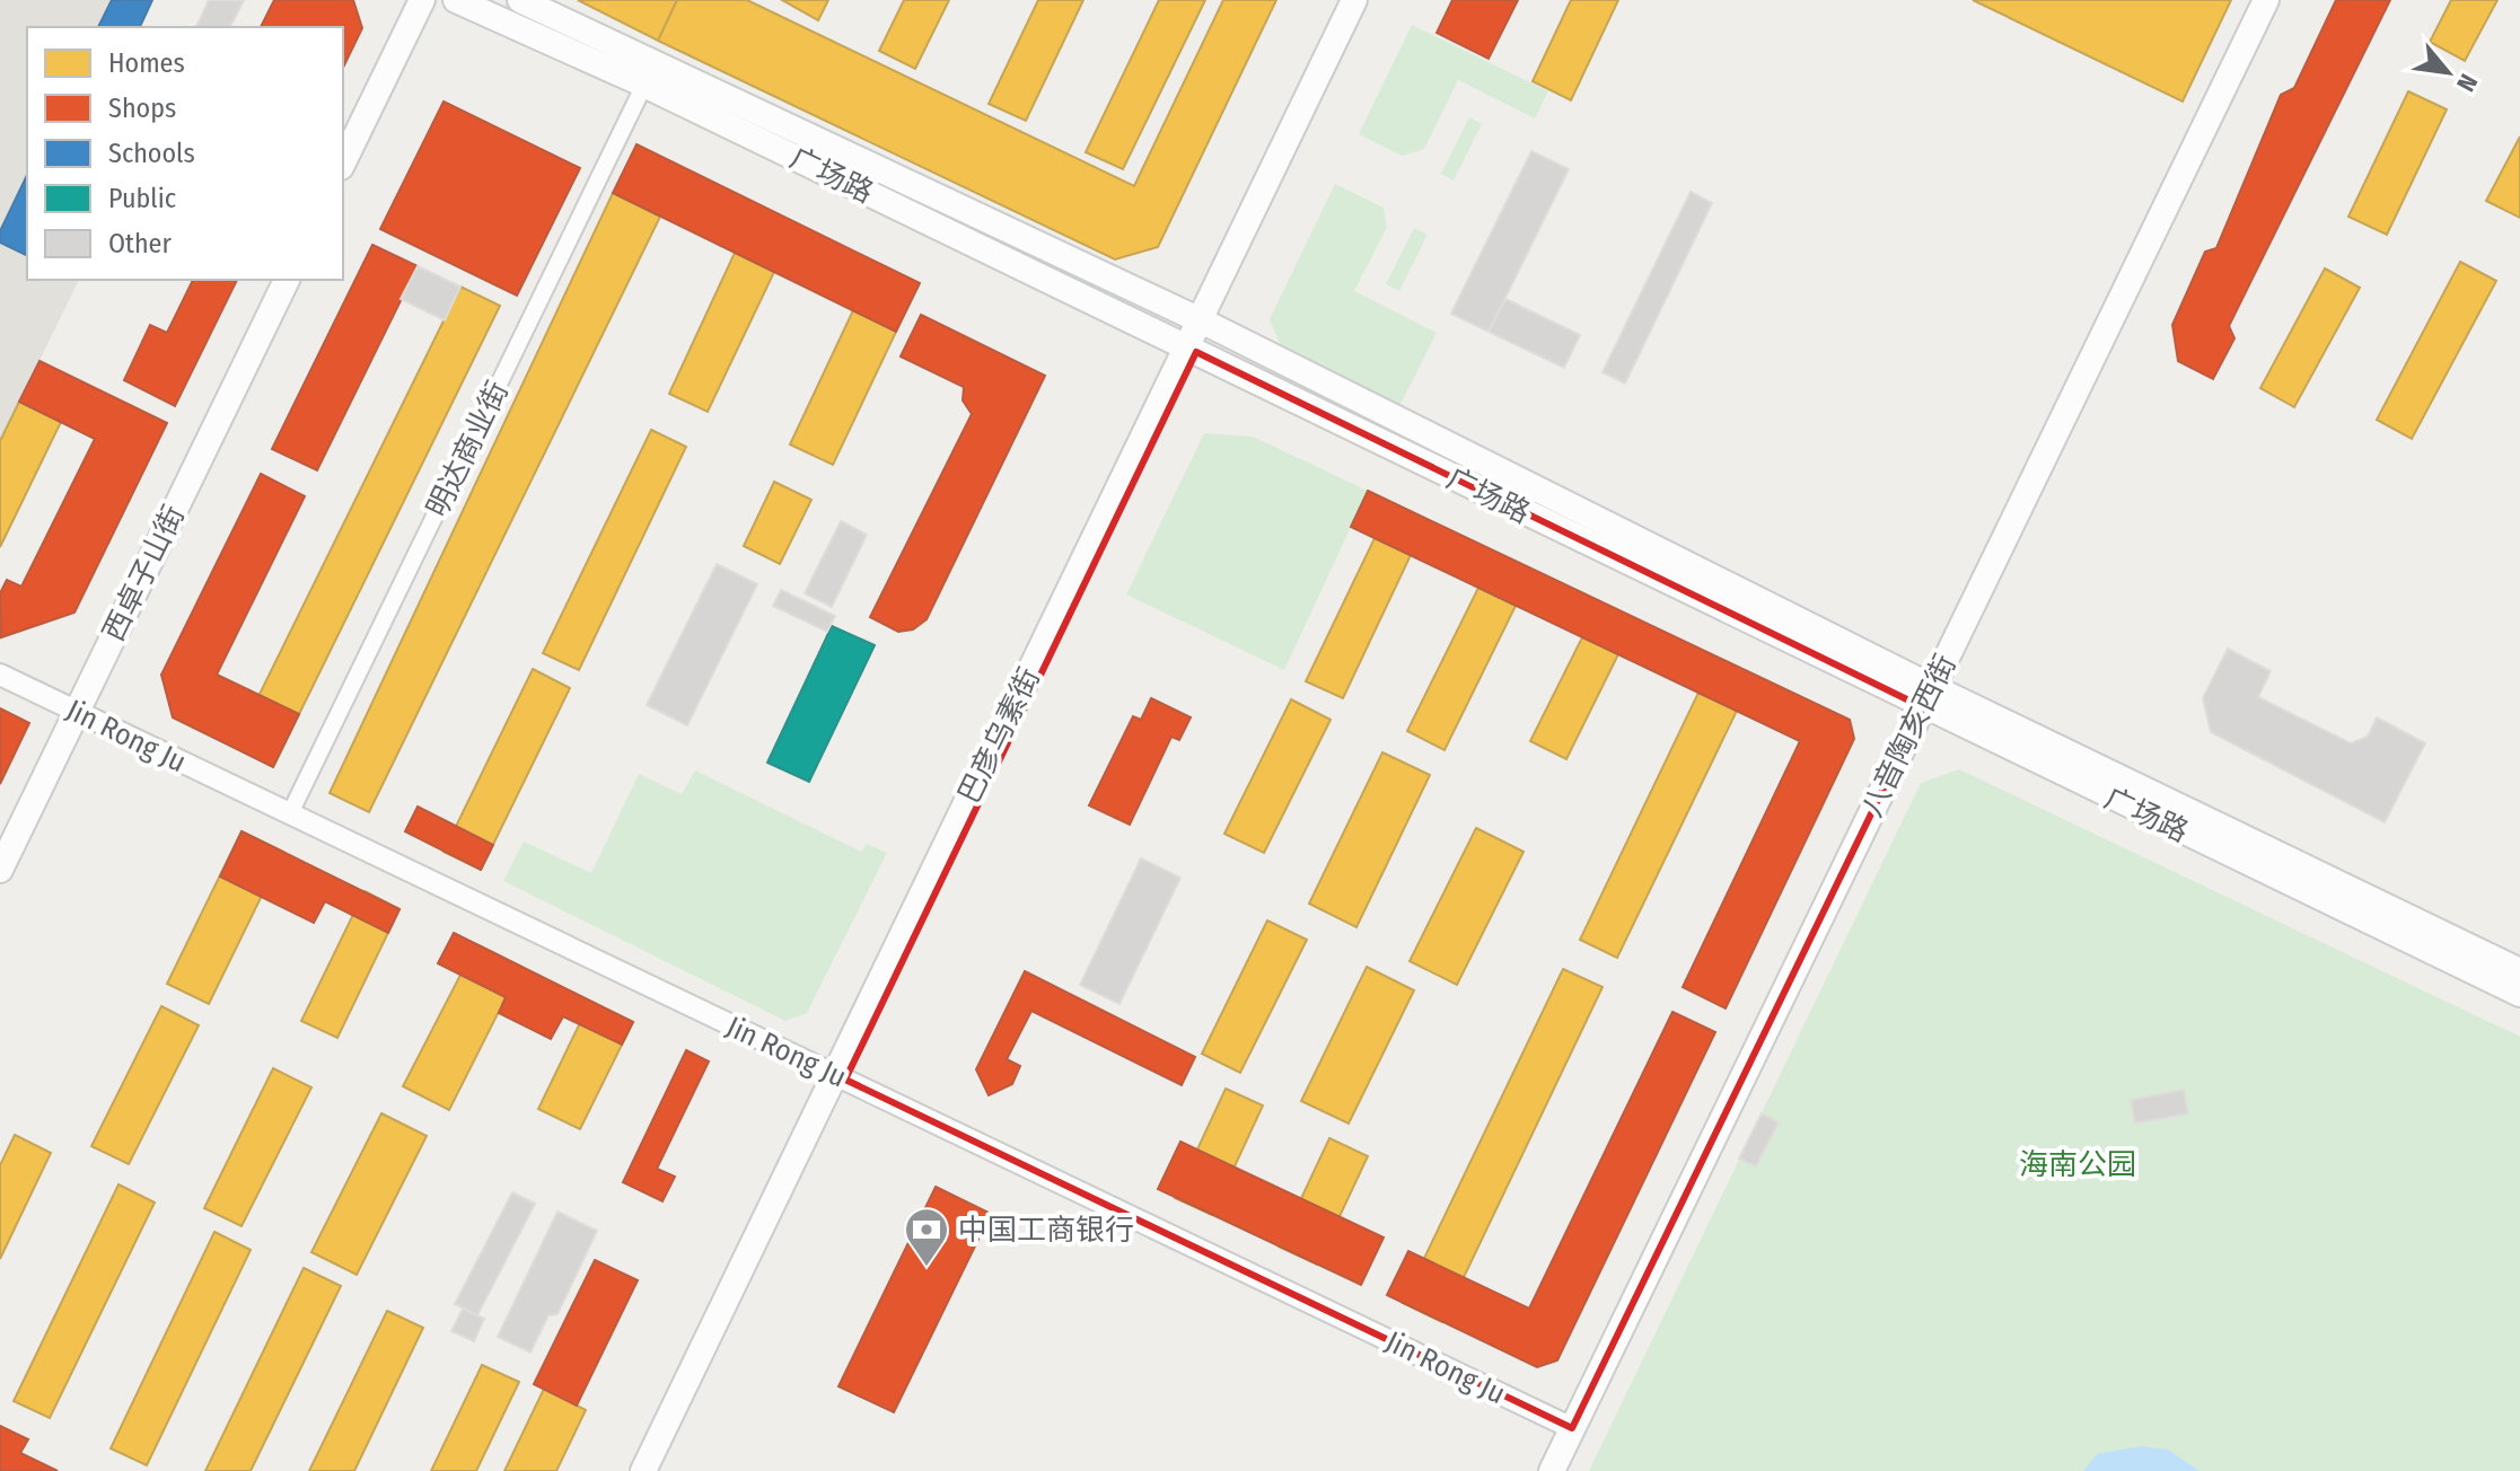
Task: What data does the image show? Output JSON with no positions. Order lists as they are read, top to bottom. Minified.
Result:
{"streets":{"street":["广场路","明达商业街","西卓子山街","Jin Rong Ju","巴彦乌素街","八音陶亥西街"]},"crossings":[["广场路","明达商业街"],["广场路","巴彦乌素街"],["广场路","八音陶亥西街"],["明达商业街","Jin Rong Ju"],["西卓子山街","Jin Rong Ju"],["Jin Rong Ju","巴彦乌素街"],["Jin Rong Ju","八音陶亥西街"]],"parks":["海南公园"],"places":{"bank":["中国工商银行"]},"legend":["Homes","Shops","Schools","Public","Other"],"north":"bottom right"}
